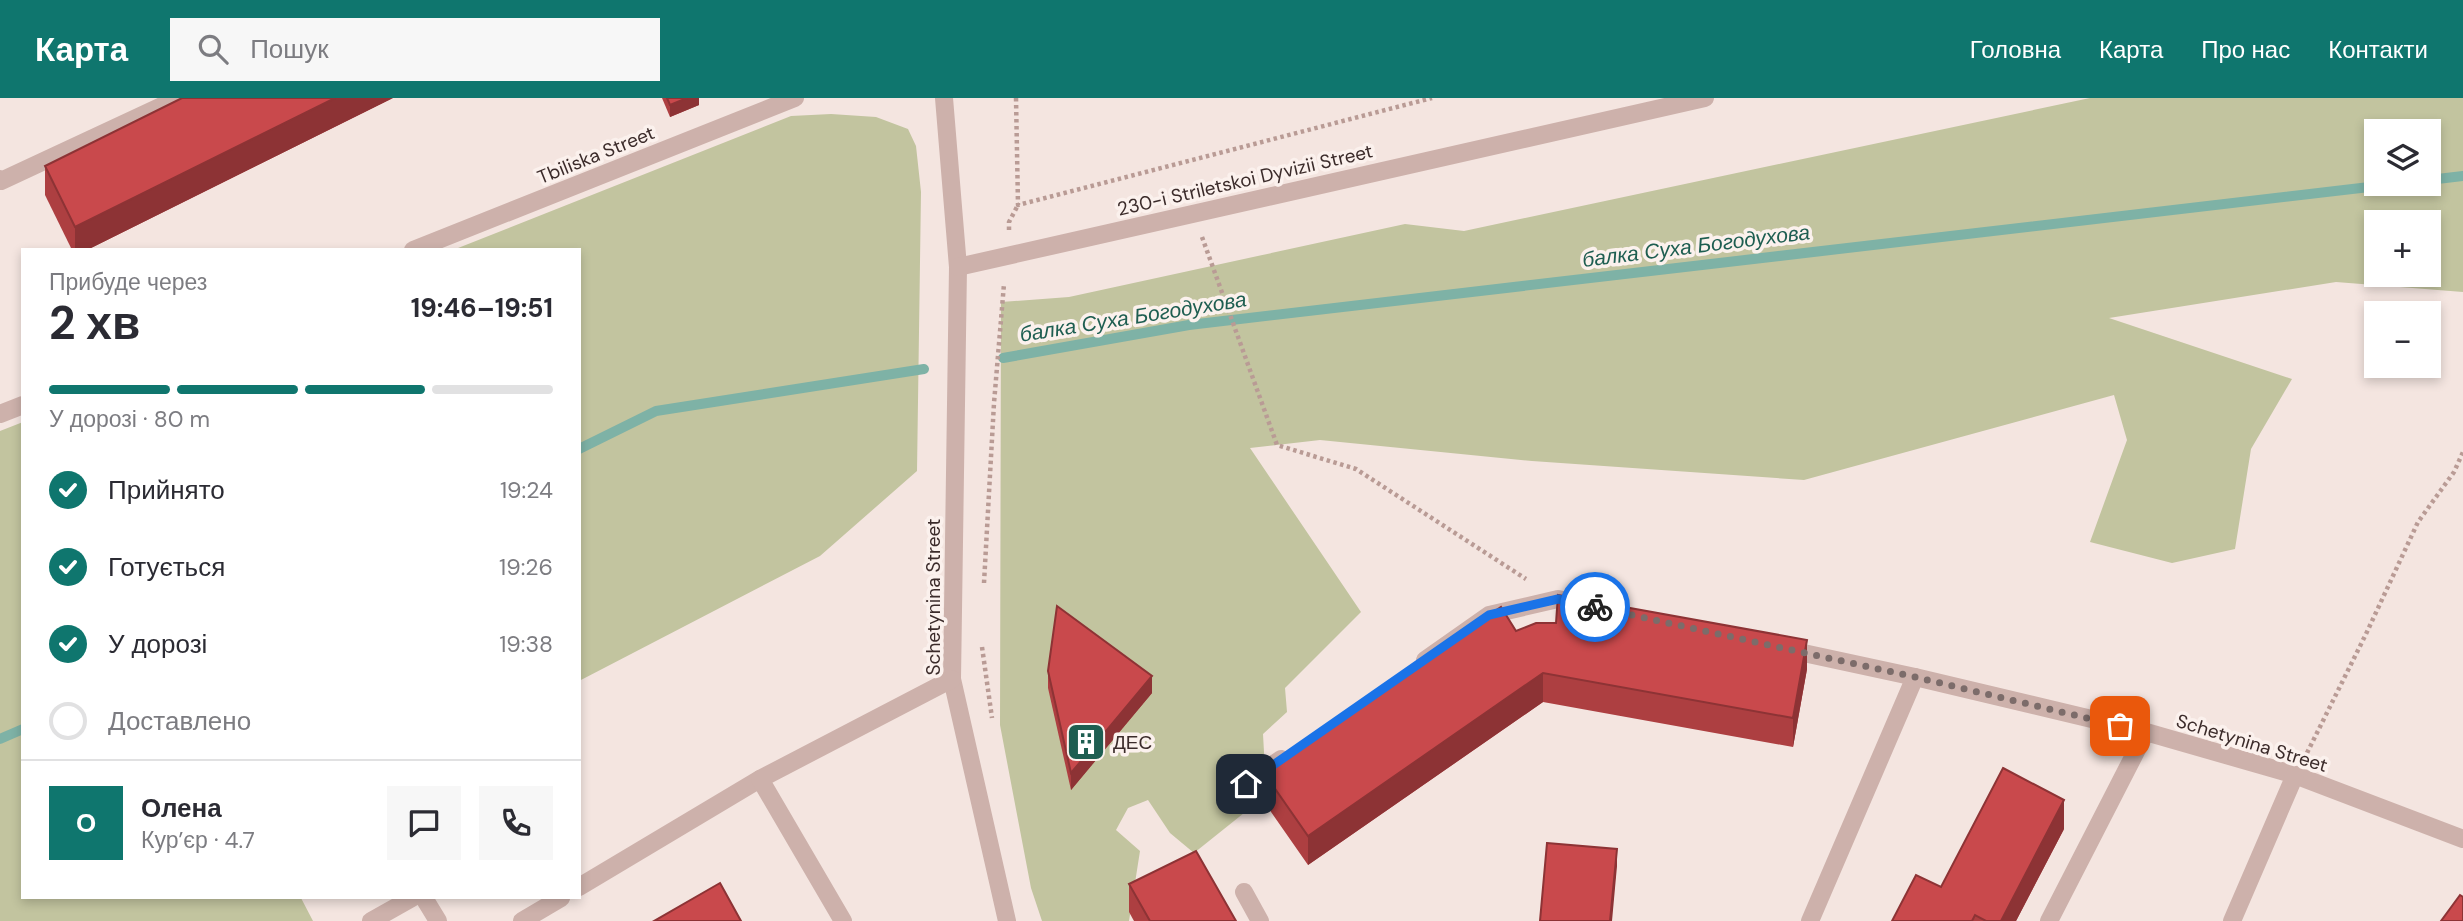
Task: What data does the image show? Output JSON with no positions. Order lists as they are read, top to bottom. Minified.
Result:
{"streets":{"street":["Tbiliska Street","230-i Striletskoi Dyvizii Street","Schetynina Street"]},"crossings":[["230-i Striletskoi Dyvizii Street","Schetynina Street"]],"water":["балка Суха Богодухова"],"places":{"building":["ДЕС"]},"page":{"header":"Карта","search":"Пошук","nav":["Головна","Карта","Про нас","Контакти"],"map_buttons":["+","−"],"heading":["2 хв","Прибуде через","19:46–19:51"],"panel":["Олена","Кур’єр · 4.7"],"bar":"У дорозі · 80 m","list":[["Прийнято","19:24"],["Готується","19:26"],["У дорозі","19:38"],"Доставлено"],"round":"О"}}
